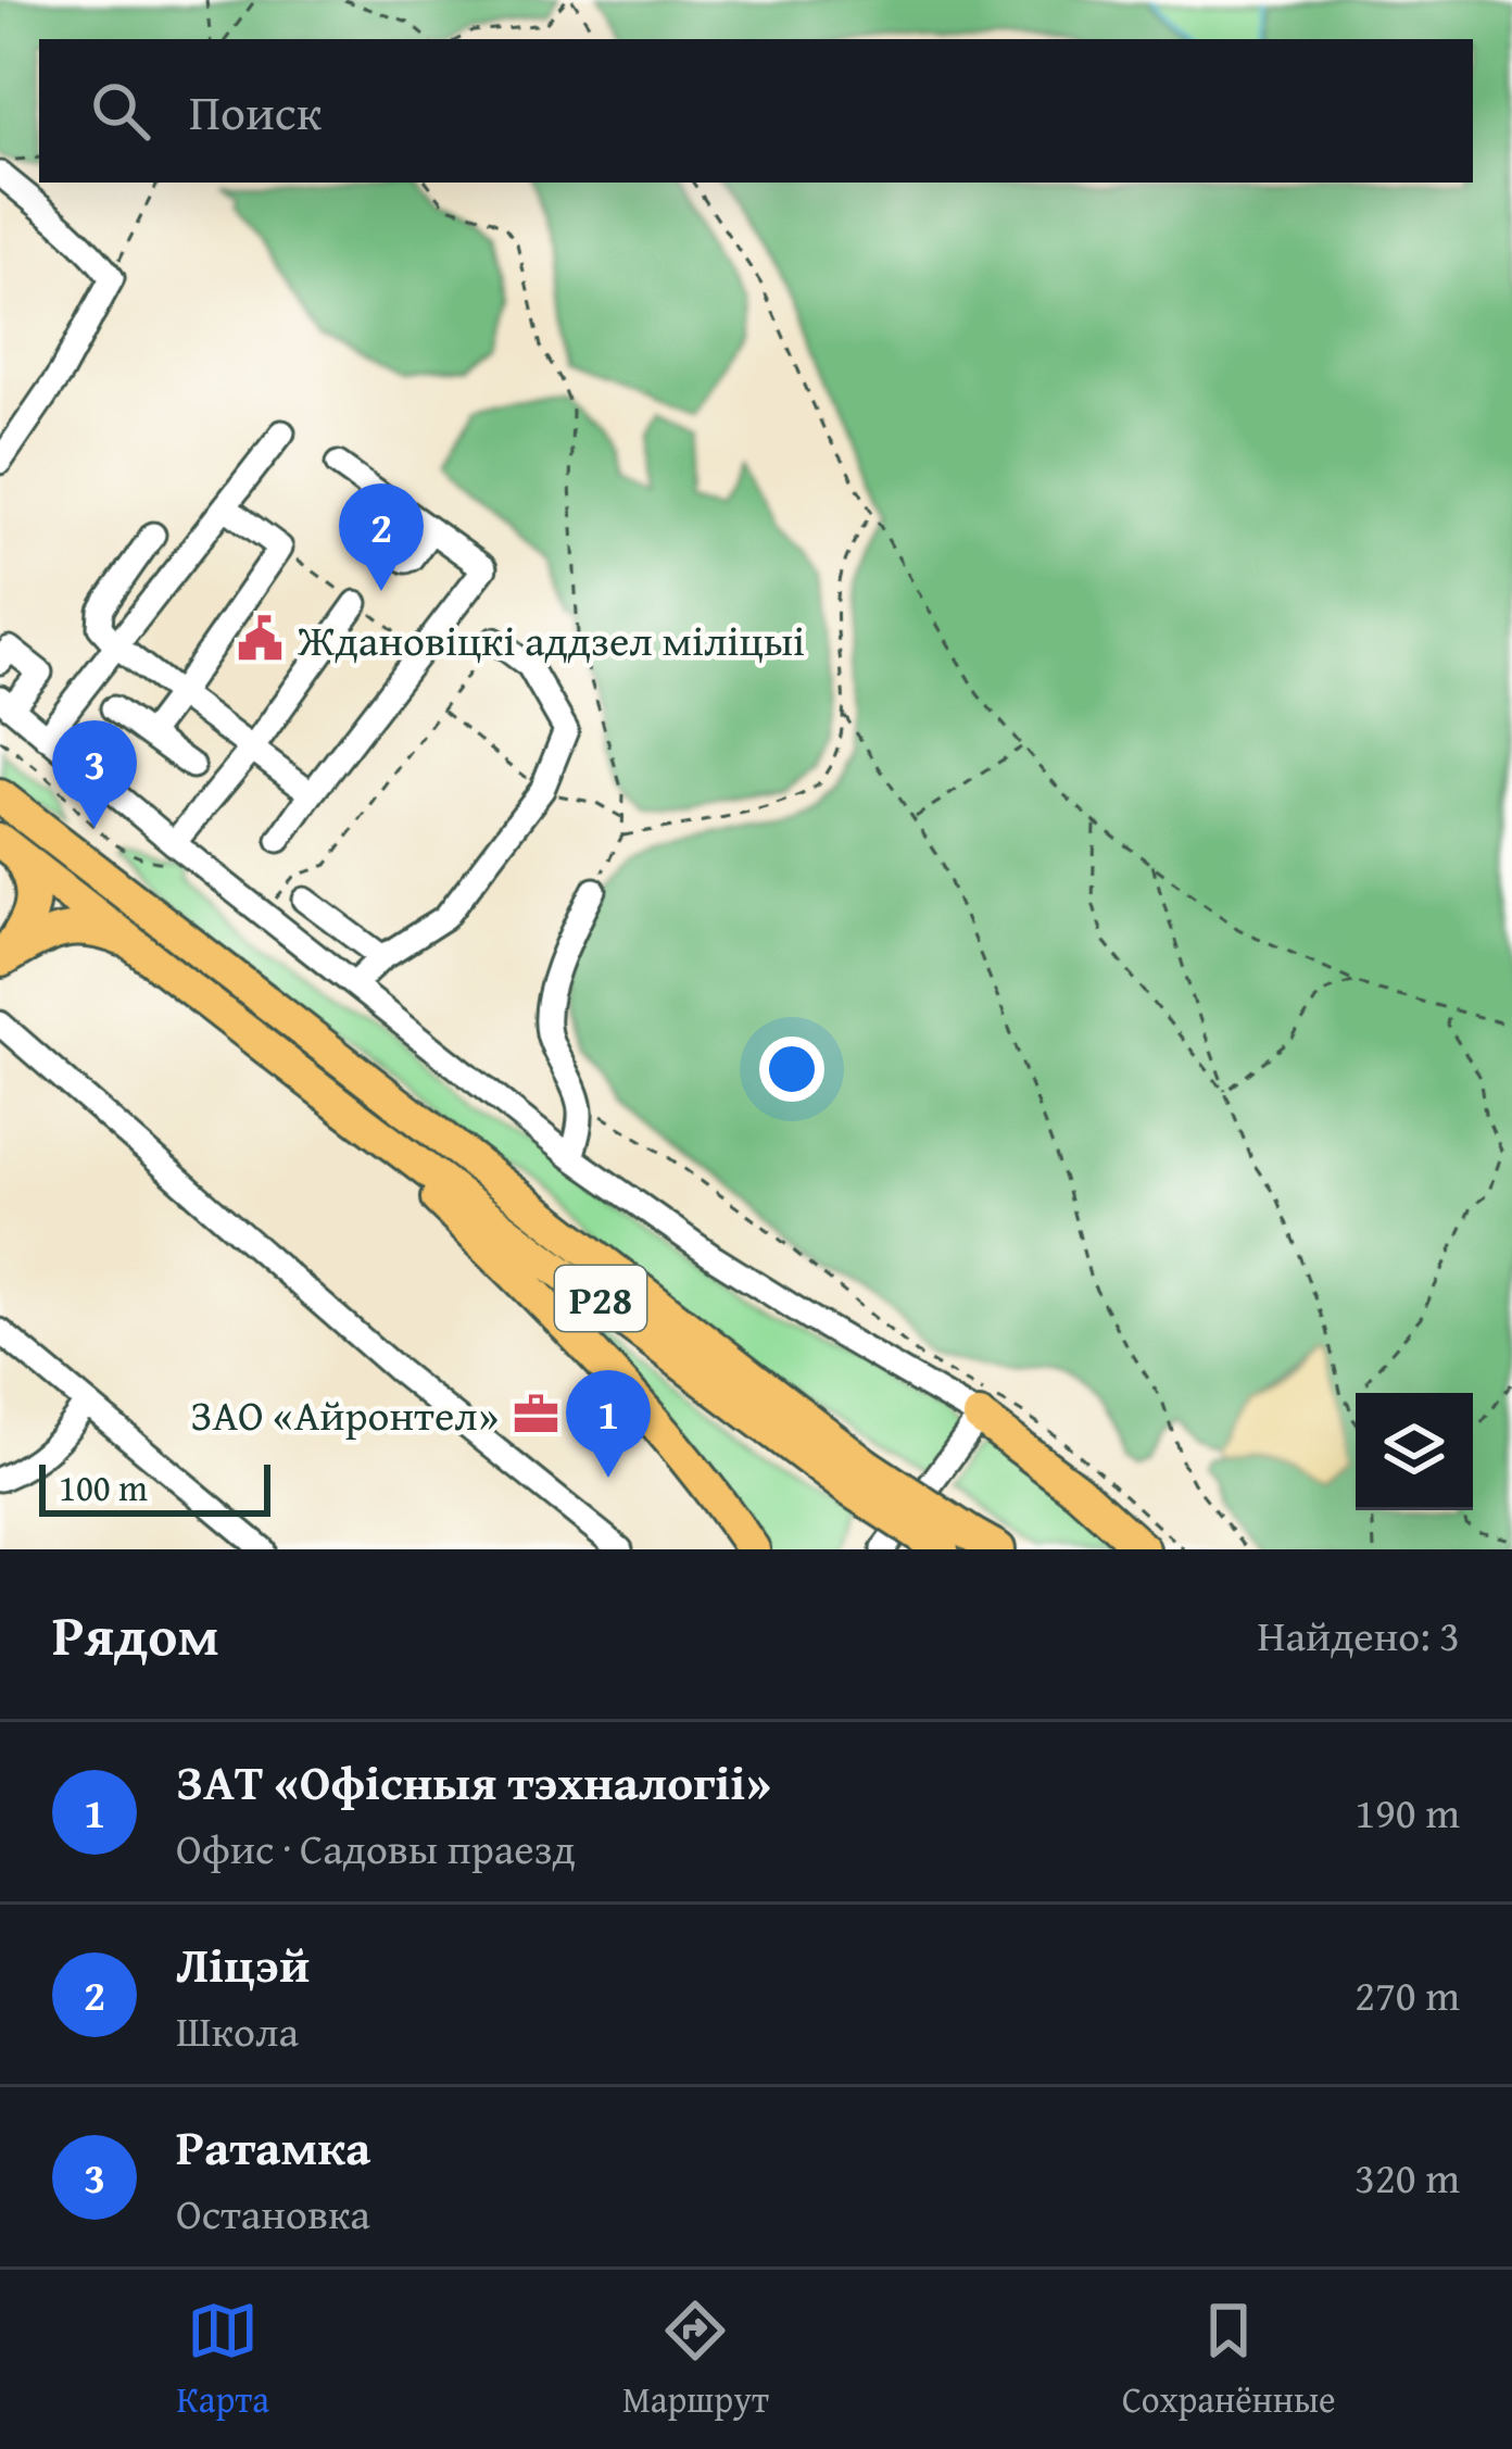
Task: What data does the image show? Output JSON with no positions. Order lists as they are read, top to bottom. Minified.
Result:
{"streets":{"highway":["Р28"]},"places":{"public building":["Ждановіцкі аддзел міліцыі"],"office":["ЗАО «Айронтел»"]},"scale_bar":"100 m","page":{"search":"Поиск","pins":["2","3","1"],"scale":"100 m","heading":["Рядом","Найдено: 3"],"list":[{"mark":"1","name":"ЗАТ «Офісныя тэхналогіі»","note":"Офис · Садовы праезд","value":"190 m"},{"mark":"2","name":"Ліцэй","note":"Школа","value":"270 m"},{"mark":"3","name":"Ратамка","note":"Остановка","value":"320 m"}],"nav":["Карта","Маршрут","Сохранённые"]}}
